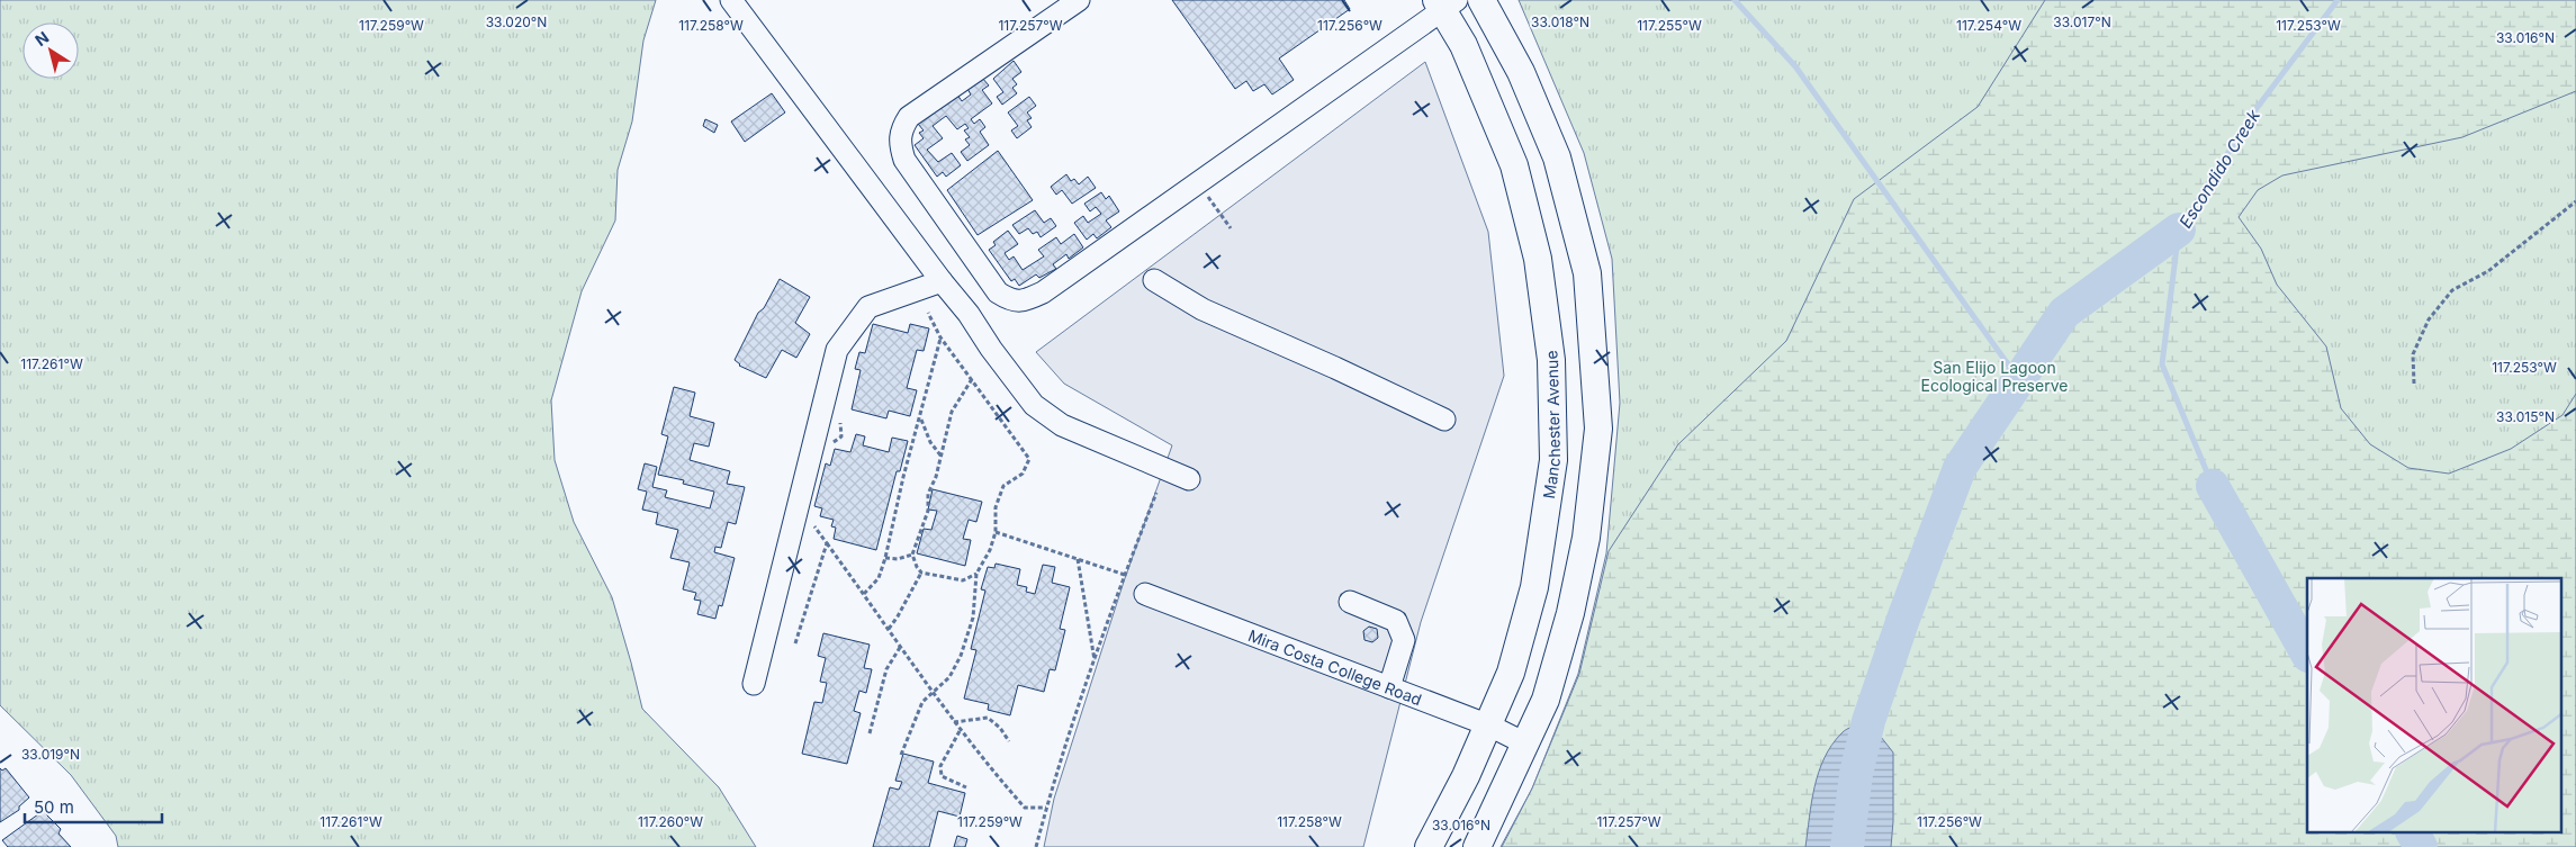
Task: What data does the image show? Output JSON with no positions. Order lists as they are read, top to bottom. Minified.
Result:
{"streets":{"main road":["Manchester Avenue"],"street":["Mira Costa College Road"]},"crossings":[["Manchester Avenue","Mira Costa College Road"]],"water":["Escondido Creek"],"parks":["San Elijo Lagoon Ecological Preserve"],"scale_bar":"50 m","north":"top left","coordinates":["33.020°N","33.018°N","33.017°N","117.259°W","117.258°W","117.257°W","117.256°W","117.255°W","117.254°W","117.253°W","33.016°N","117.261°W","33.015°N","33.019°N","117.260°W"]}
